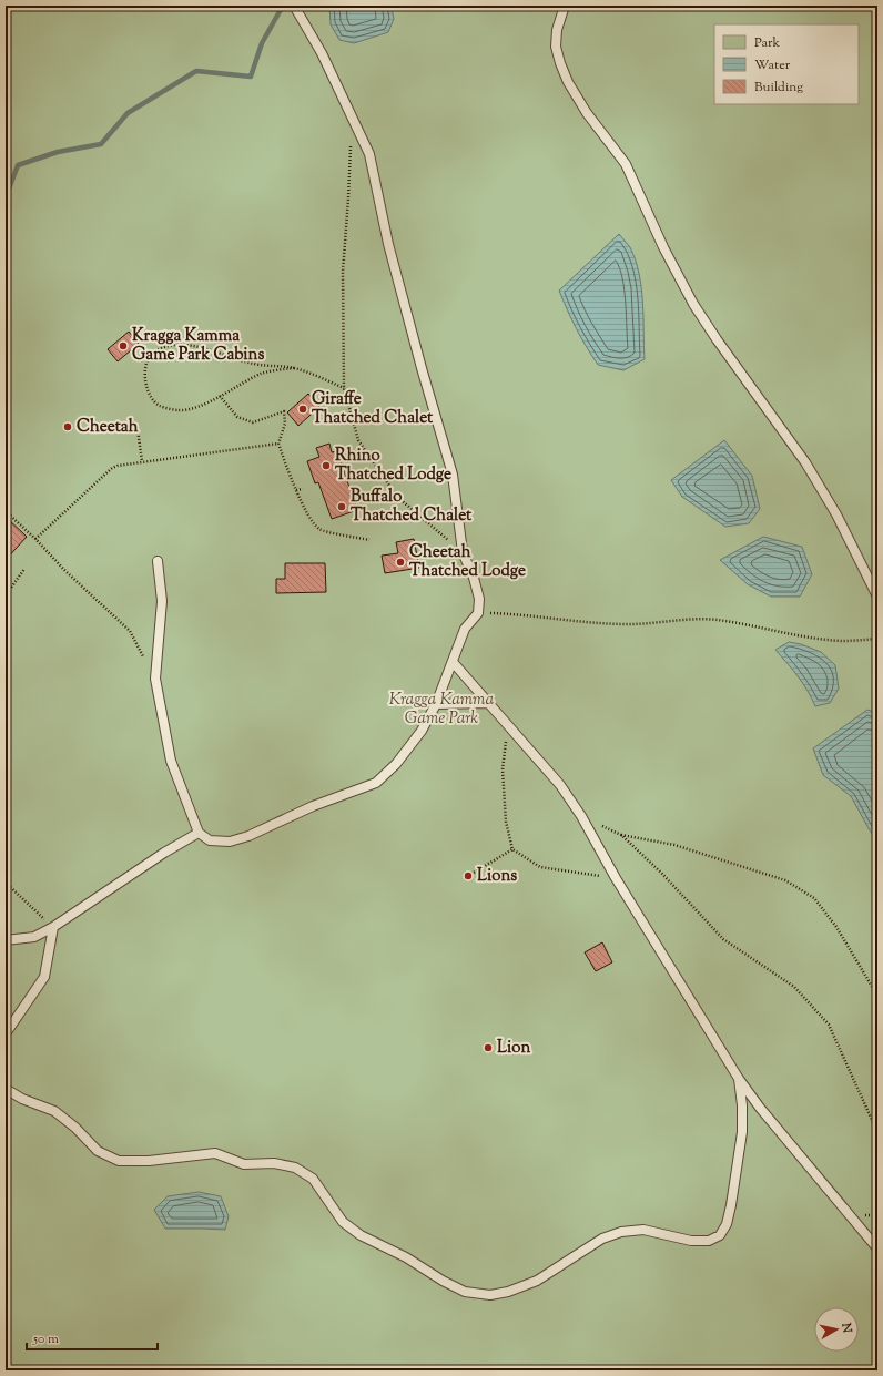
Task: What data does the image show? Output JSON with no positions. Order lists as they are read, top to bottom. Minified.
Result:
{"parks":["Kragga Kamma Game Park"],"places":["Kragga Kamma Game Park Cabins","Giraffe Thatched Chalet","Cheetah","Rhino Thatched Lodge","Buffalo Thatched Chalet","Cheetah Thatched Lodge","Lions","Lion"],"legend":["Park","Water","Building"],"scale_bar":"50 m","north":"right"}
